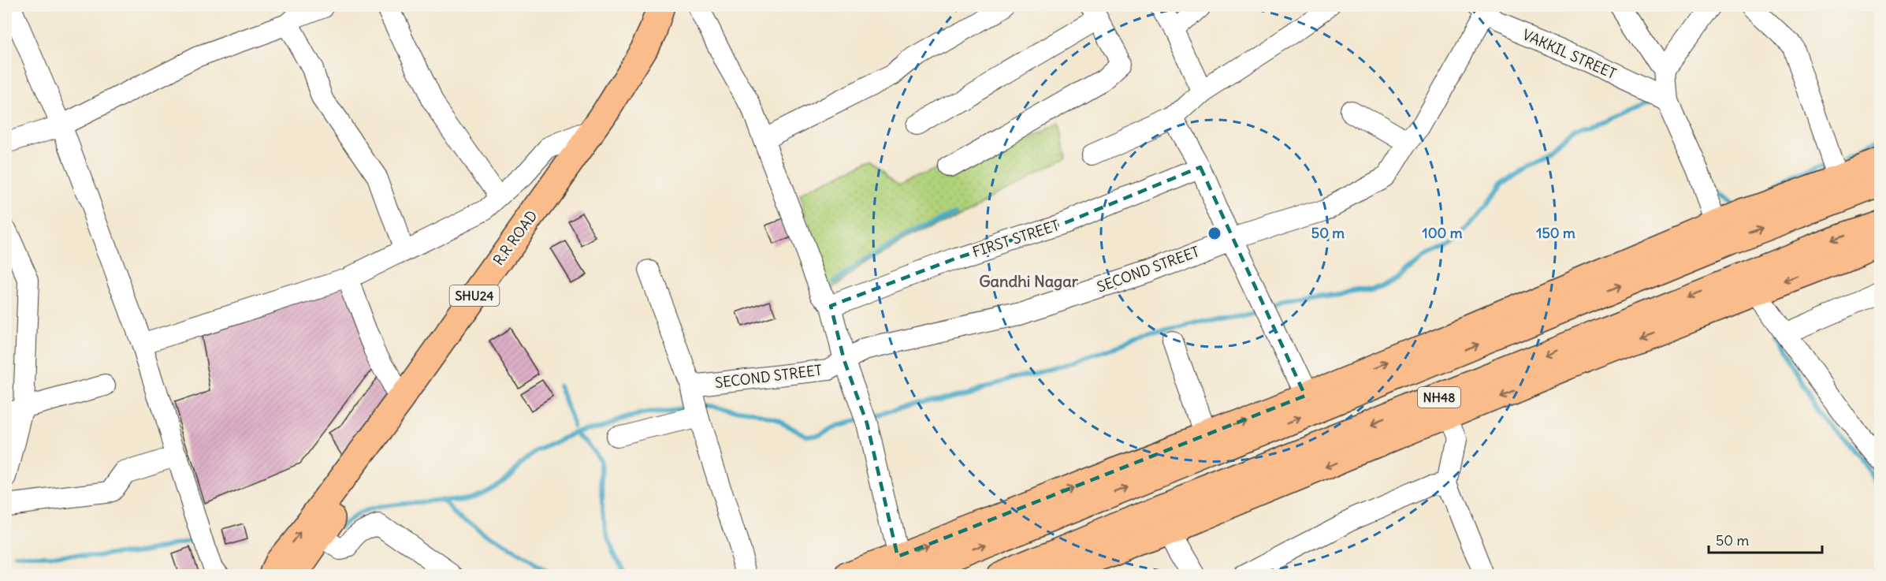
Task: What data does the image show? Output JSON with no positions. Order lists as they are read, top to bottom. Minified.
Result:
{"streets":{"main road":["R.R ROAD","SHU24","NH48"],"street":["VAKKIL STREET","FIRST STREET","SECOND STREET"]},"crossings":[["VAKKIL STREET","SECOND STREET"]],"districts":["Gandhi Nagar"],"scale_bar":"50 m","rings":["50 m","100 m","150 m"]}
